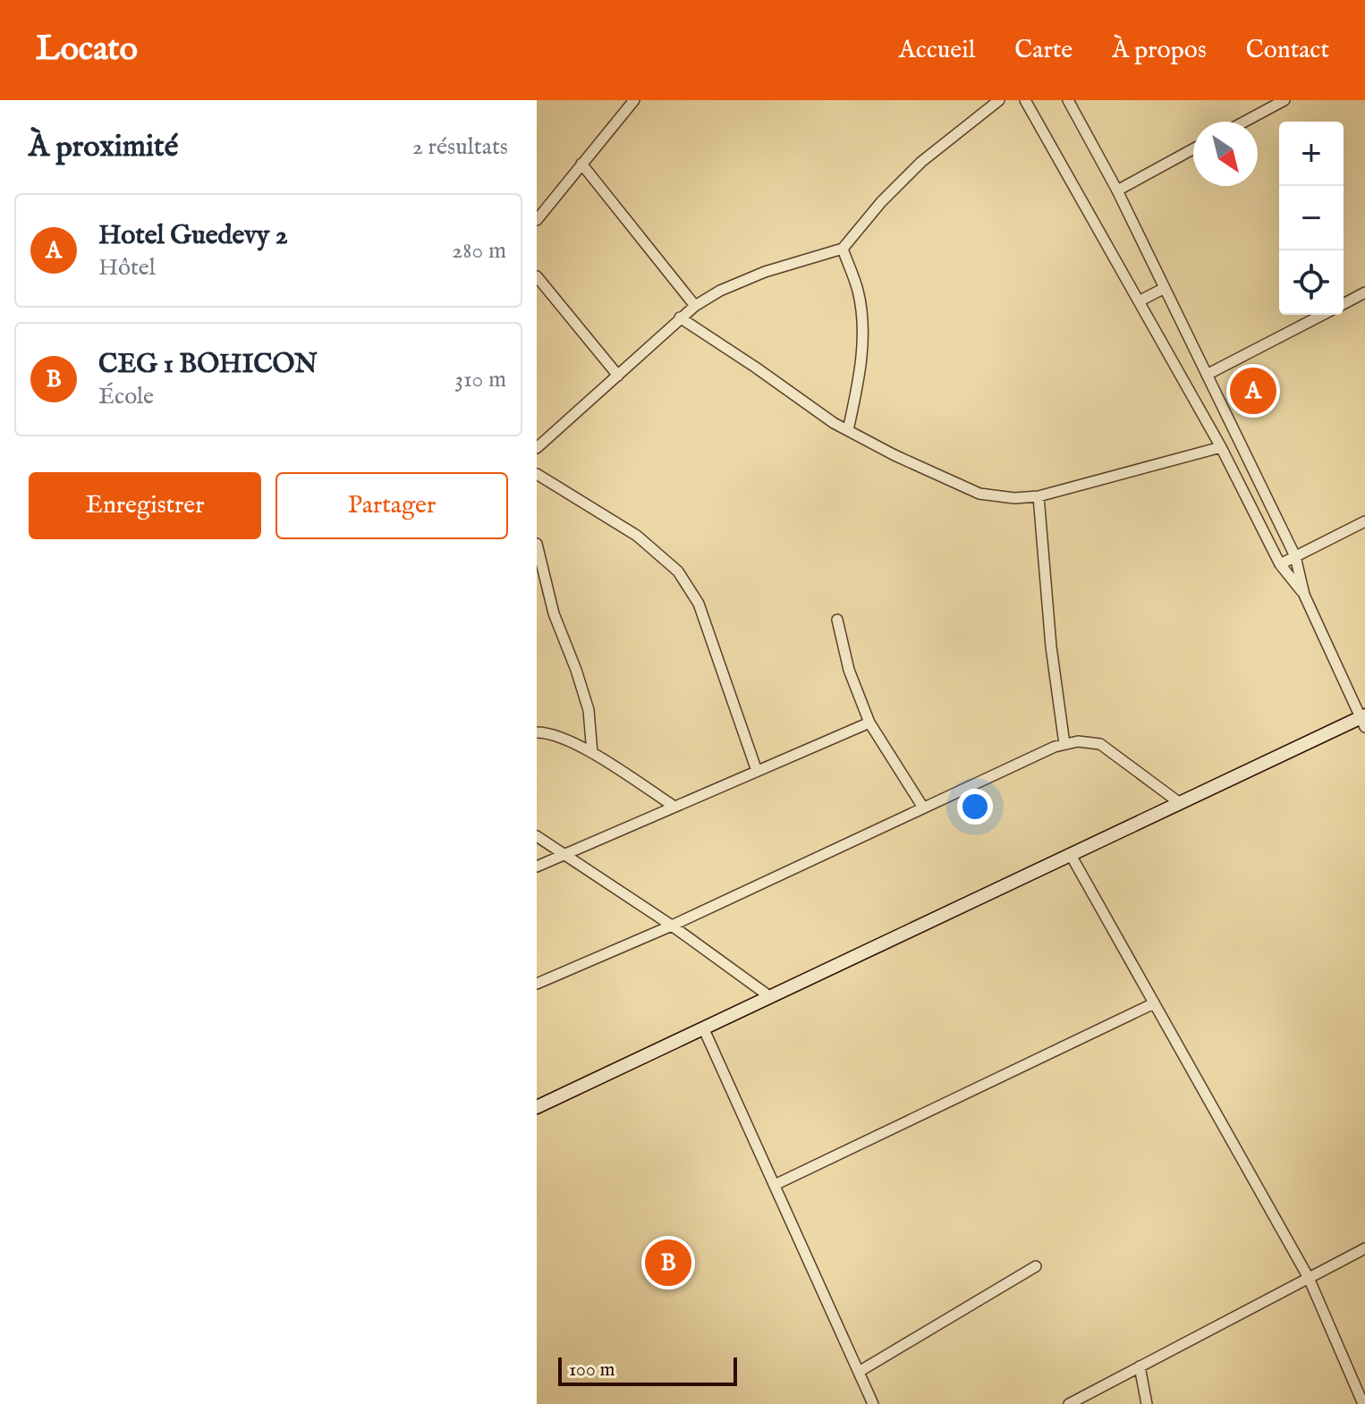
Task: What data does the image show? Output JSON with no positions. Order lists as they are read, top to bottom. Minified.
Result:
{"scale_bar":"100 m","north":"bottom right","page":{"header":"Locato","nav":["Accueil","Carte","À propos","Contact"],"heading":["À proximité","2 résultats"],"map_buttons":["+","−"],"list":[{"mark":"A","name":"Hotel Guedevy 2","note":"Hôtel","value":"280 m"},{"mark":"B","name":"CEG 1 BOHICON","note":"École","value":"310 m"}],"pins":["A","B"],"buttons":["Enregistrer","Partager"],"scale":"100 m"}}
